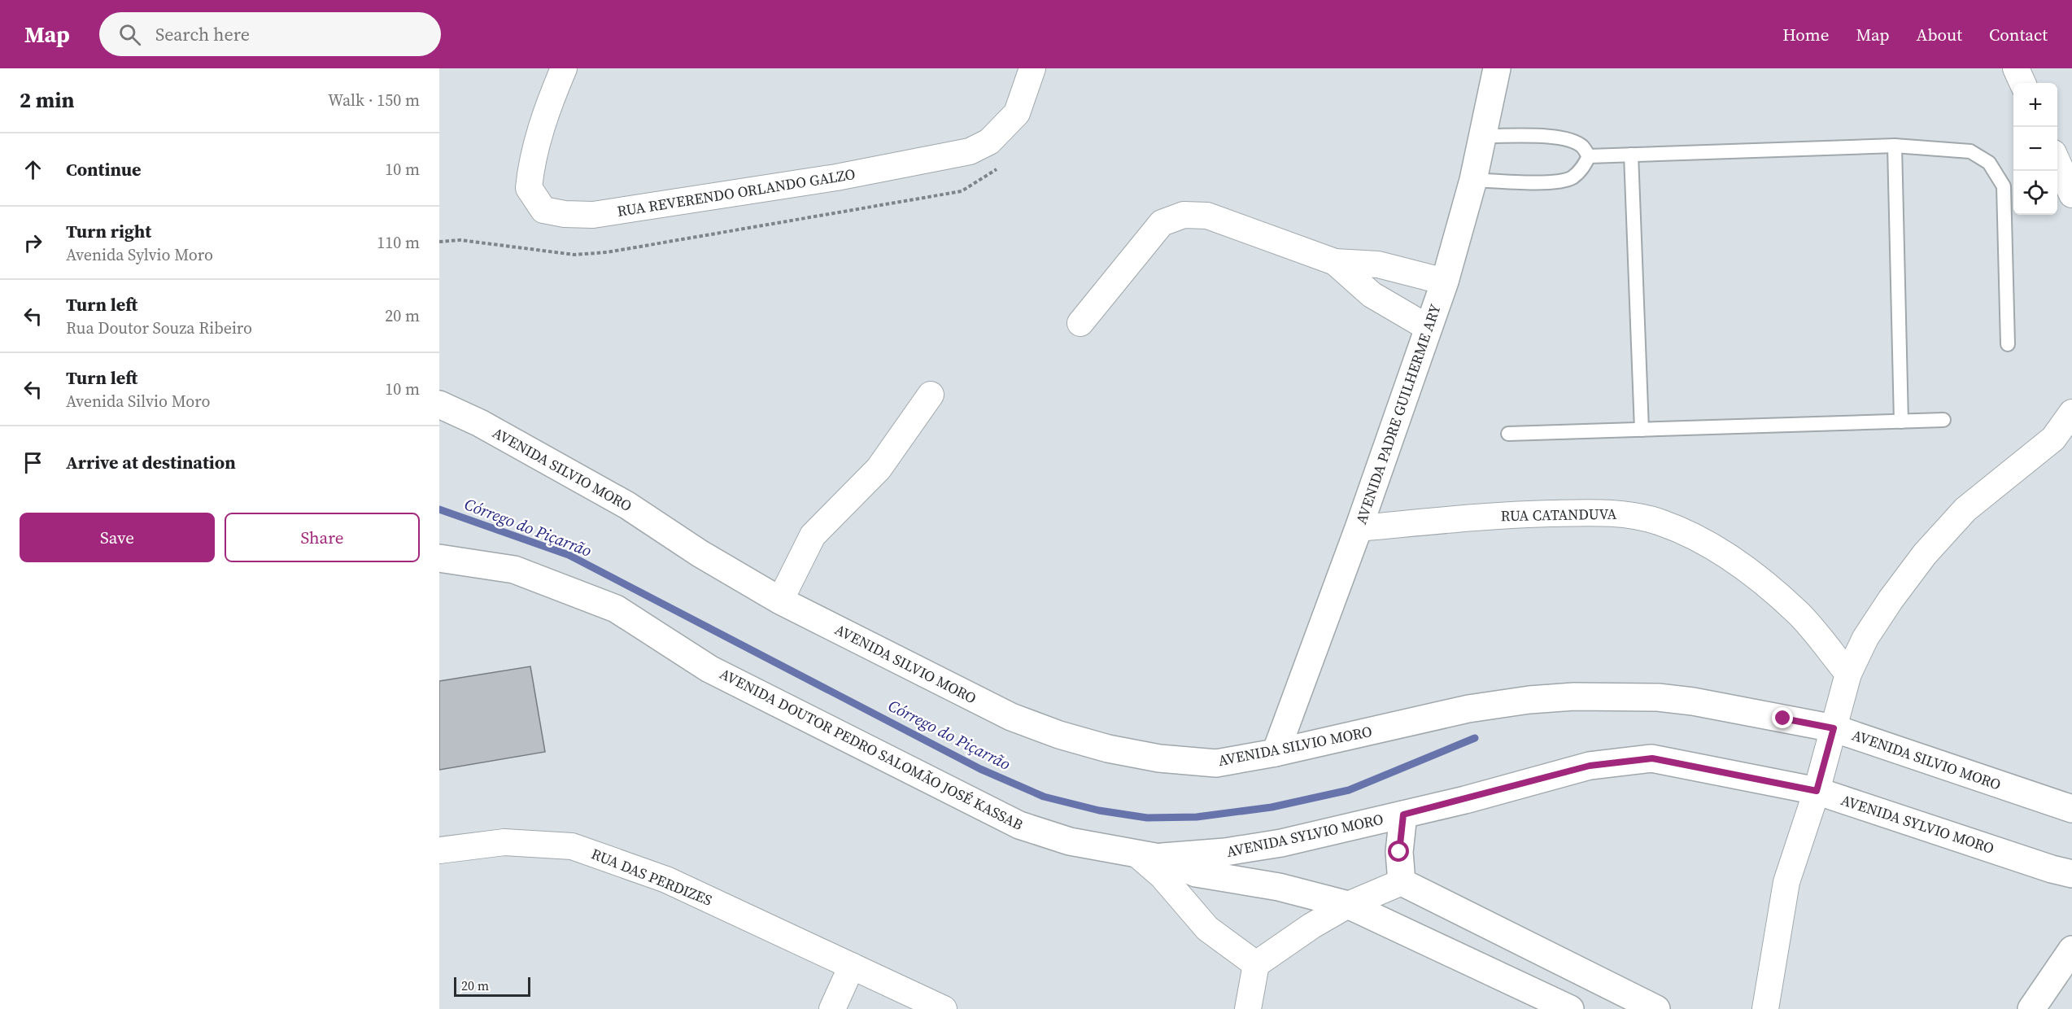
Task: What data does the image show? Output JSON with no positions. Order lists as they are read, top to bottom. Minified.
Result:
{"streets":{"main road":["AVENIDA PADRE GUILHERME ARY","AVENIDA SILVIO MORO","AVENIDA DOUTOR PEDRO SALOMÃO JOSÉ KASSAB","AVENIDA SYLVIO MORO"],"street":["RUA REVERENDO ORLANDO GALZO","RUA CATANDUVA","RUA DAS PERDIZES"]},"crossings":[["AVENIDA PADRE GUILHERME ARY","AVENIDA SILVIO MORO"],["AVENIDA PADRE GUILHERME ARY","RUA CATANDUVA"],["AVENIDA DOUTOR PEDRO SALOMÃO JOSÉ KASSAB","AVENIDA SYLVIO MORO"]],"water":["Córrego do Piçarrão"],"scale_bar":"20 m","page":{"header":"Map","search":"Search here","nav":["Home","Map","About","Contact"],"heading":["2 min","Walk · 150 m"],"map_buttons":["+","−"],"list":[["Continue","10 m"],["Turn right","Avenida Sylvio Moro","110 m"],["Turn left","Rua Doutor Souza Ribeiro","20 m"],["Turn left","Avenida Silvio Moro","10 m"],"Arrive at destination"],"buttons":["Save","Share"],"scale":"20 m"}}
